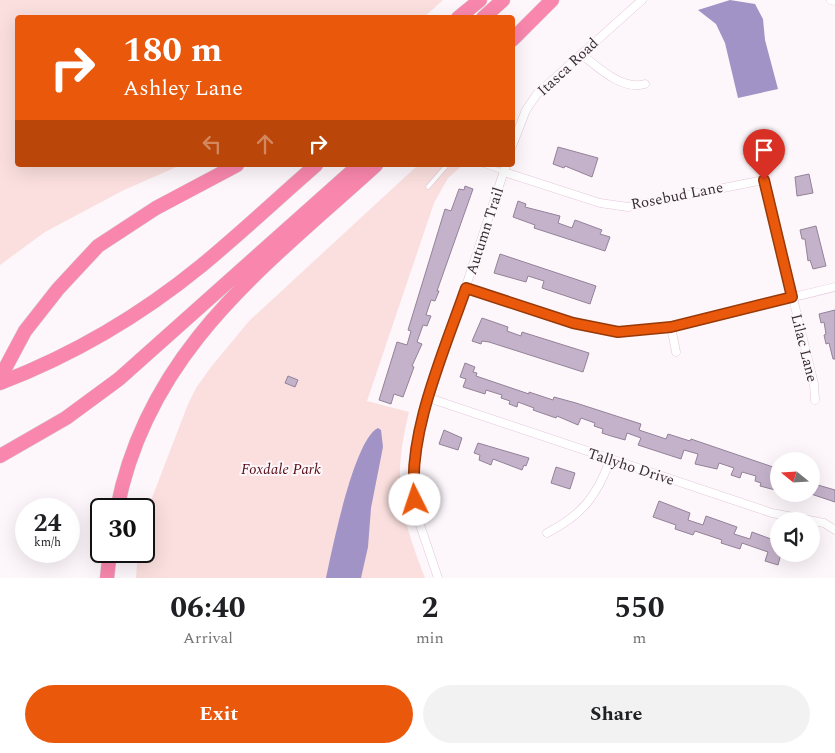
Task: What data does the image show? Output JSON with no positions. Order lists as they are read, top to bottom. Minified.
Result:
{"streets":{"street":["Itasca Road","Rosebud Lane","Autumn Trail","Lilac Lane","Tallyho Drive"]},"crossings":[["Rosebud Lane","Autumn Trail"],["Rosebud Lane","Lilac Lane"],["Autumn Trail","Tallyho Drive"]],"parks":["Foxdale Park"],"north":"left","page":{"turn":["180 m","Ashley Lane"],"speed":"24 km/h","limit":"30","eta":["06:40","Arrival","2","min","550","m"],"buttons":["Exit","Share"]}}
